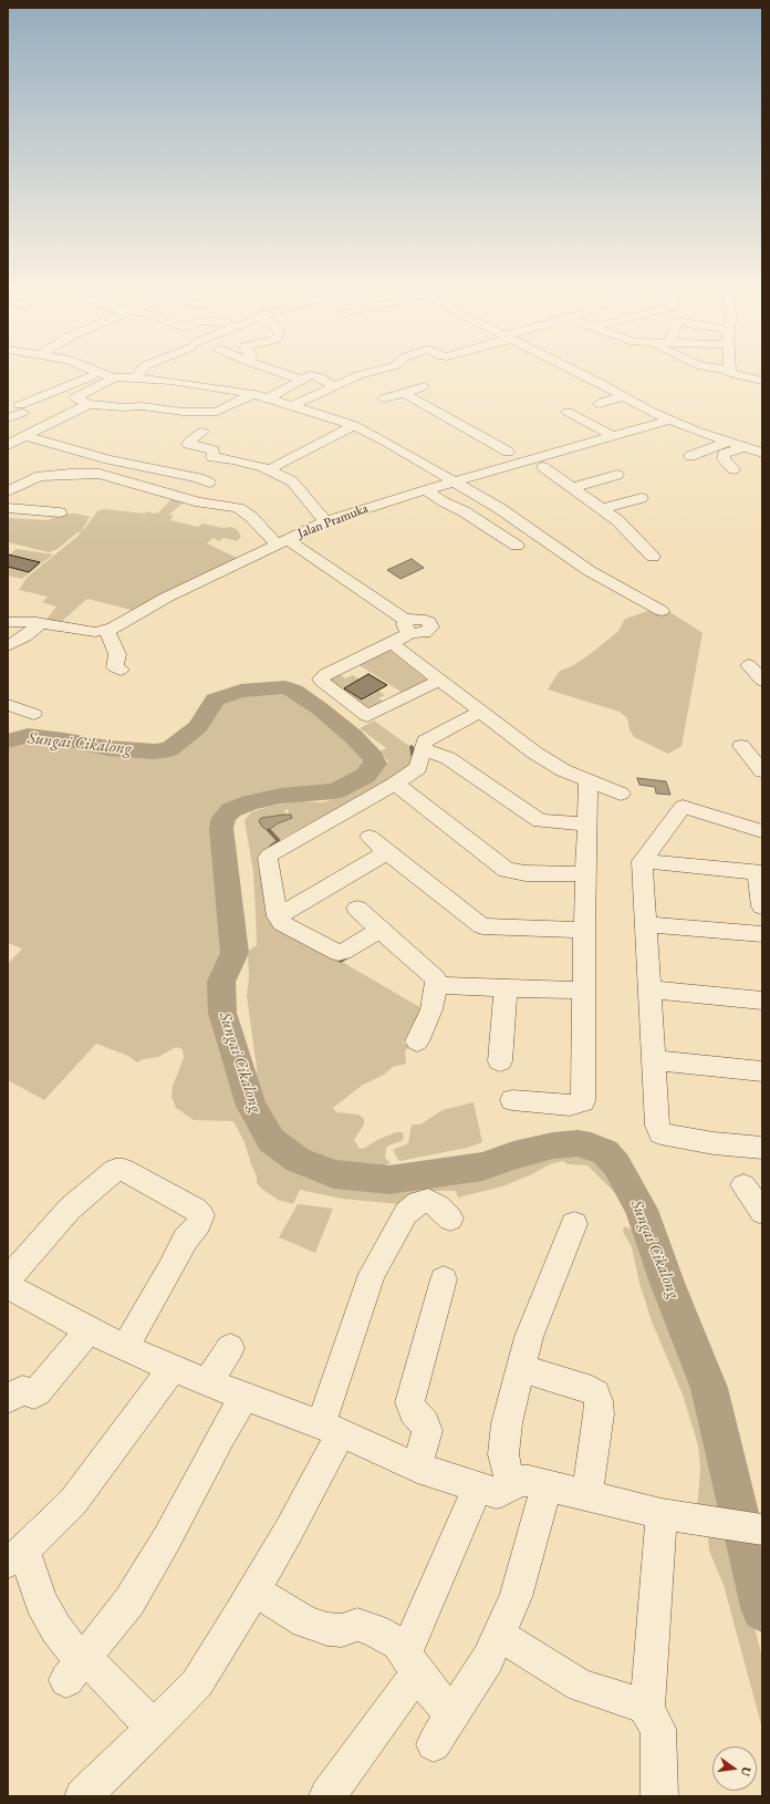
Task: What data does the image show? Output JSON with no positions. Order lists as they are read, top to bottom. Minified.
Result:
{"streets":{"street":["Jalan Pramuka"]},"water":["Sungai Cikalong"],"north":"right"}
